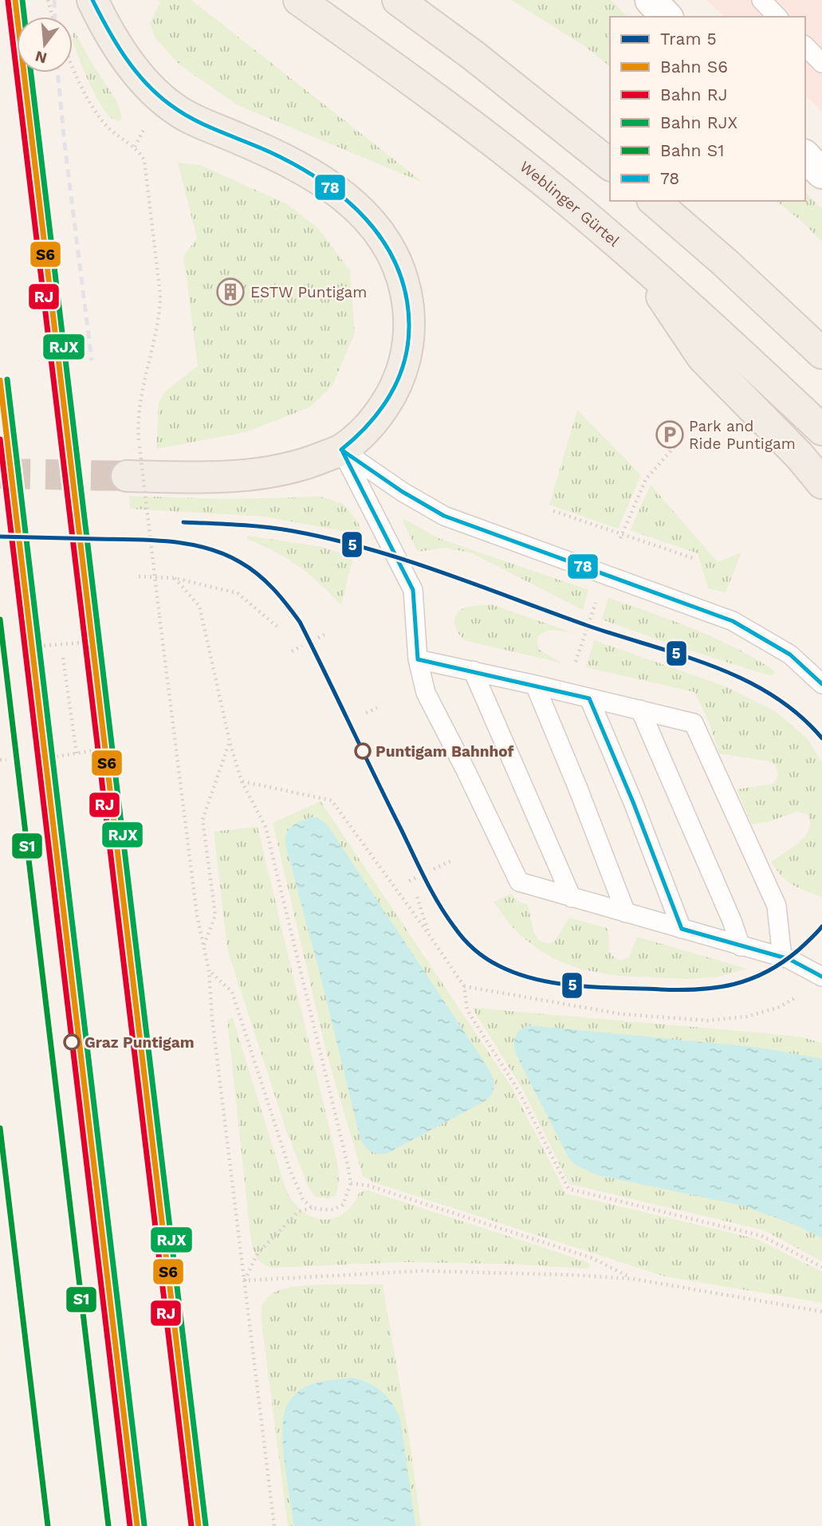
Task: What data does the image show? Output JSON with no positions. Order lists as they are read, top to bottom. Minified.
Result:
{"streets":{"main road":["Weblinger Gürtel"]},"places":{"building":["ESTW Puntigam"],"parking":["Park and Ride Puntigam"],"other":["Puntigam Bahnhof","Graz Puntigam"]},"lines":["rail line S6","rail line RJX","transit line 78","rail line RJ","tram line 5","rail line S1"],"legend":["Tram 5","Bahn S6","Bahn RJ","Bahn RJX","Bahn S1","78"],"north":"bottom"}
